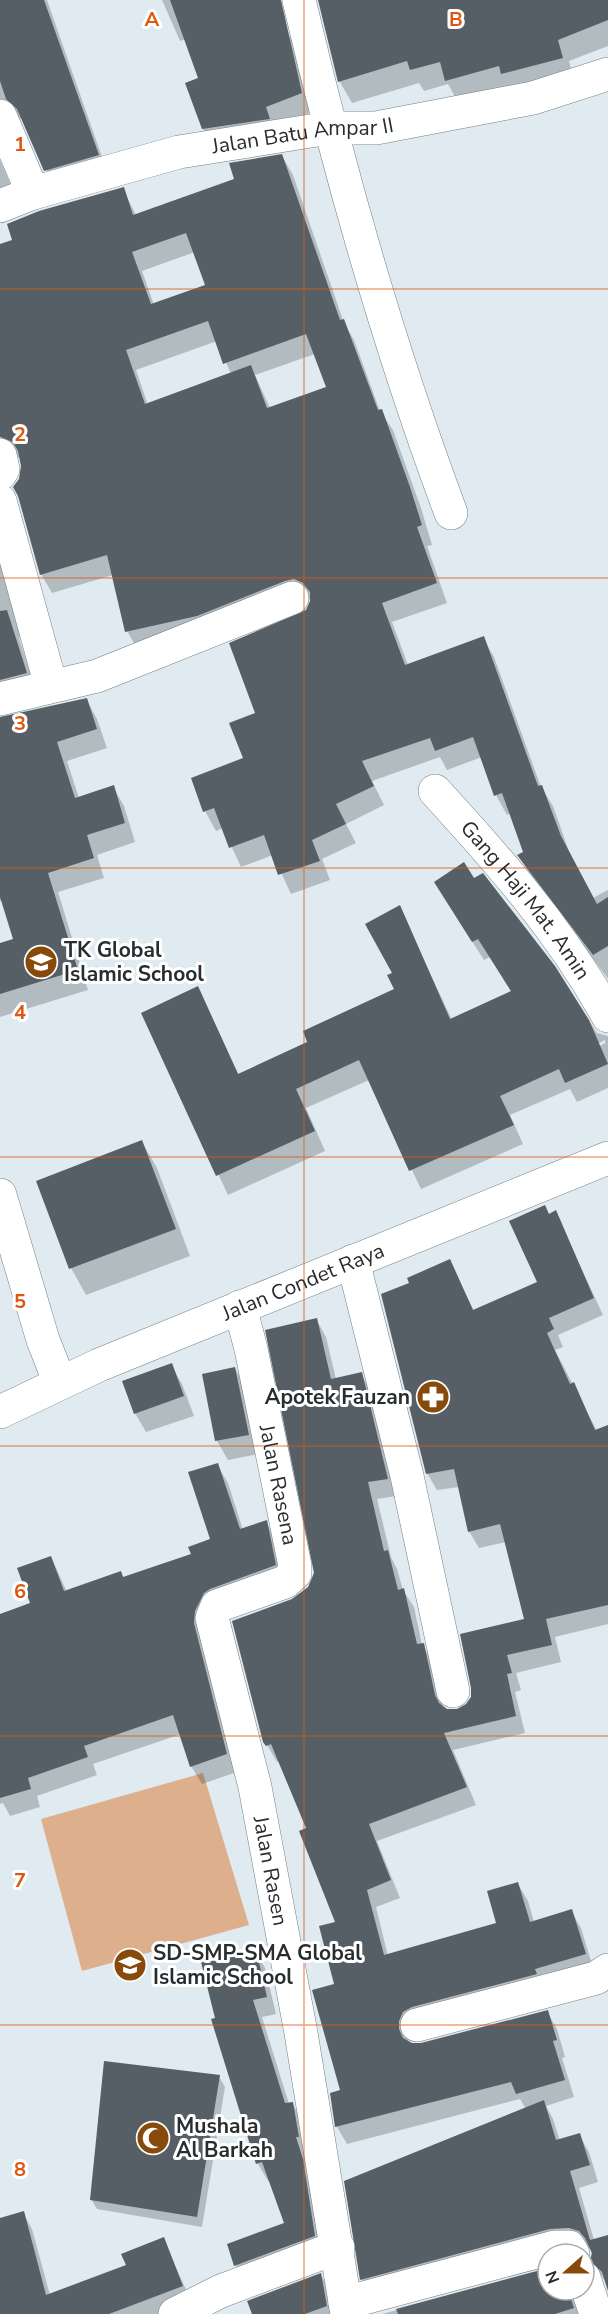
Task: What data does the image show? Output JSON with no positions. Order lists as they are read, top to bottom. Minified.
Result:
{"streets":{"street":["Jalan Batu Ampar II","Gang Haji Mat. Amin","Jalan Condet Raya","Jalan Rasena","Jalan Rasen"]},"crossings":[["Jalan Condet Raya","Jalan Rasena"],["Jalan Rasena","Jalan Rasen"]],"places":{"school or university":["TK Global Islamic School","SD-SMP-SMA Global Islamic School"],"pharmacy":["Apotek Fauzan"],"mosque":["Mushala Al Barkah"]},"north":"left","grid":{"columns":["A","B"],"rows":["1","2","3","4","5","6","7","8"]}}
